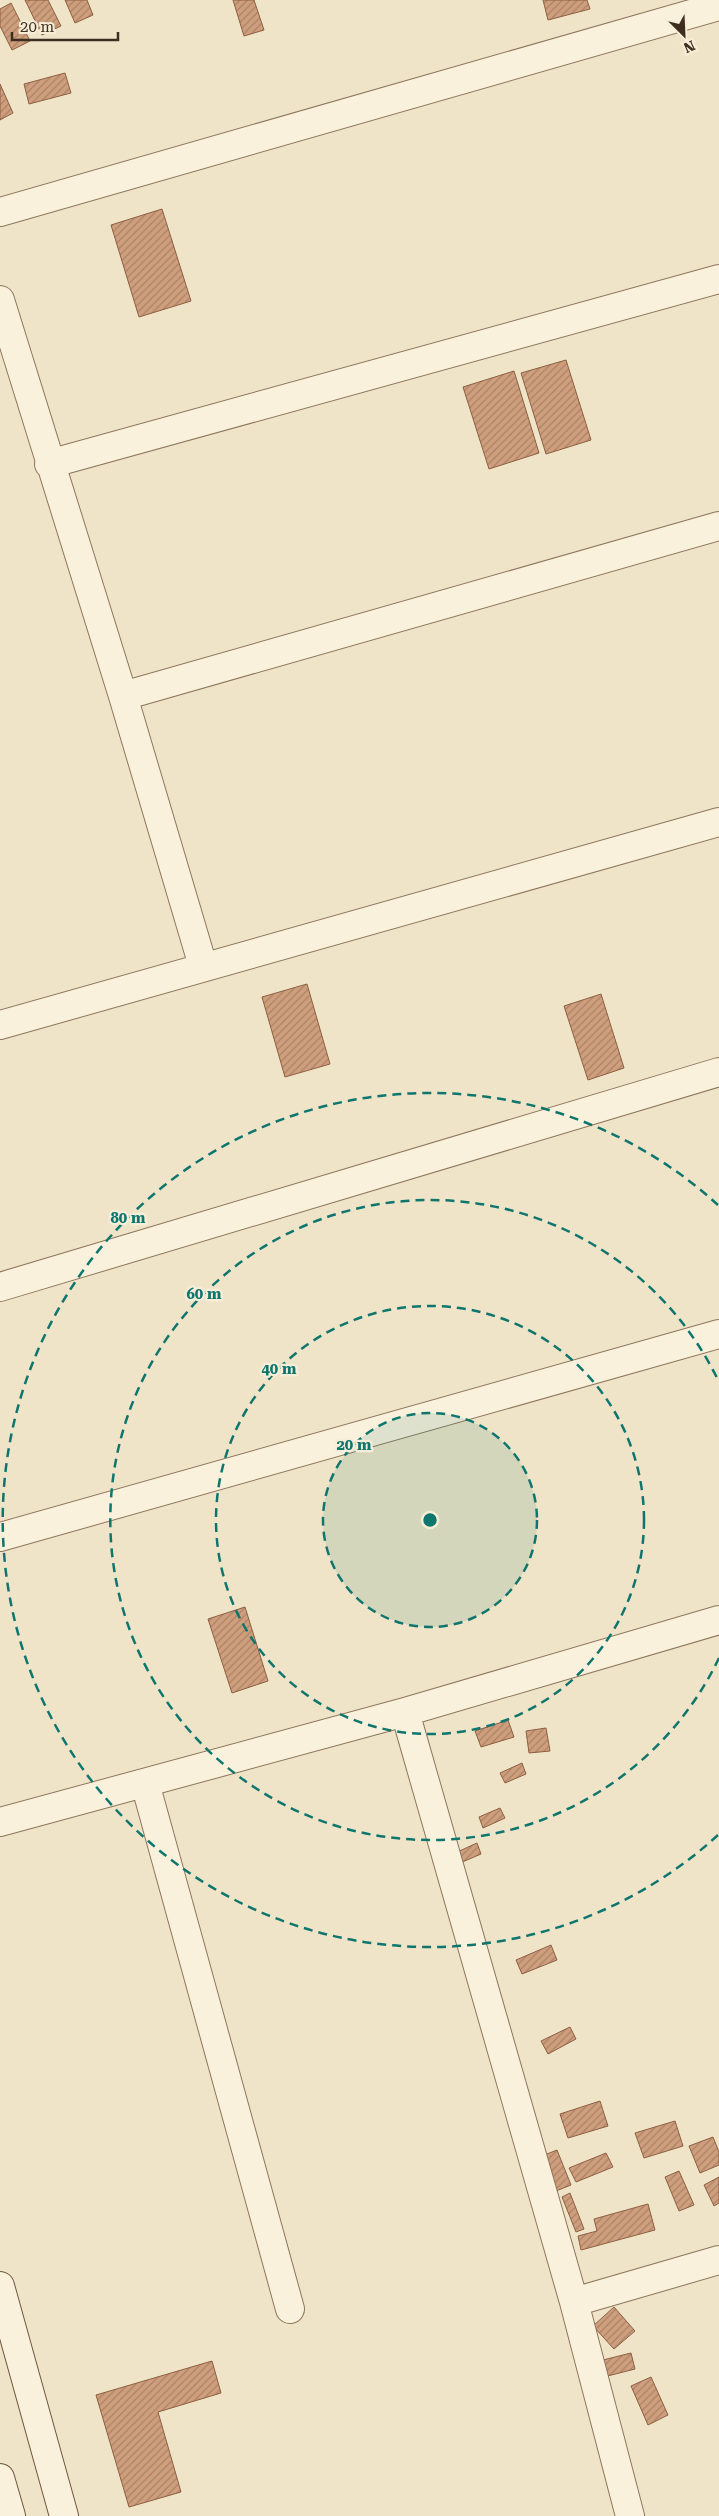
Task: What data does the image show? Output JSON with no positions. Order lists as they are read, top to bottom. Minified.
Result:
{"scale_bar":"20 m","north":"bottom right","rings":["80 m","60 m","40 m","20 m"]}
